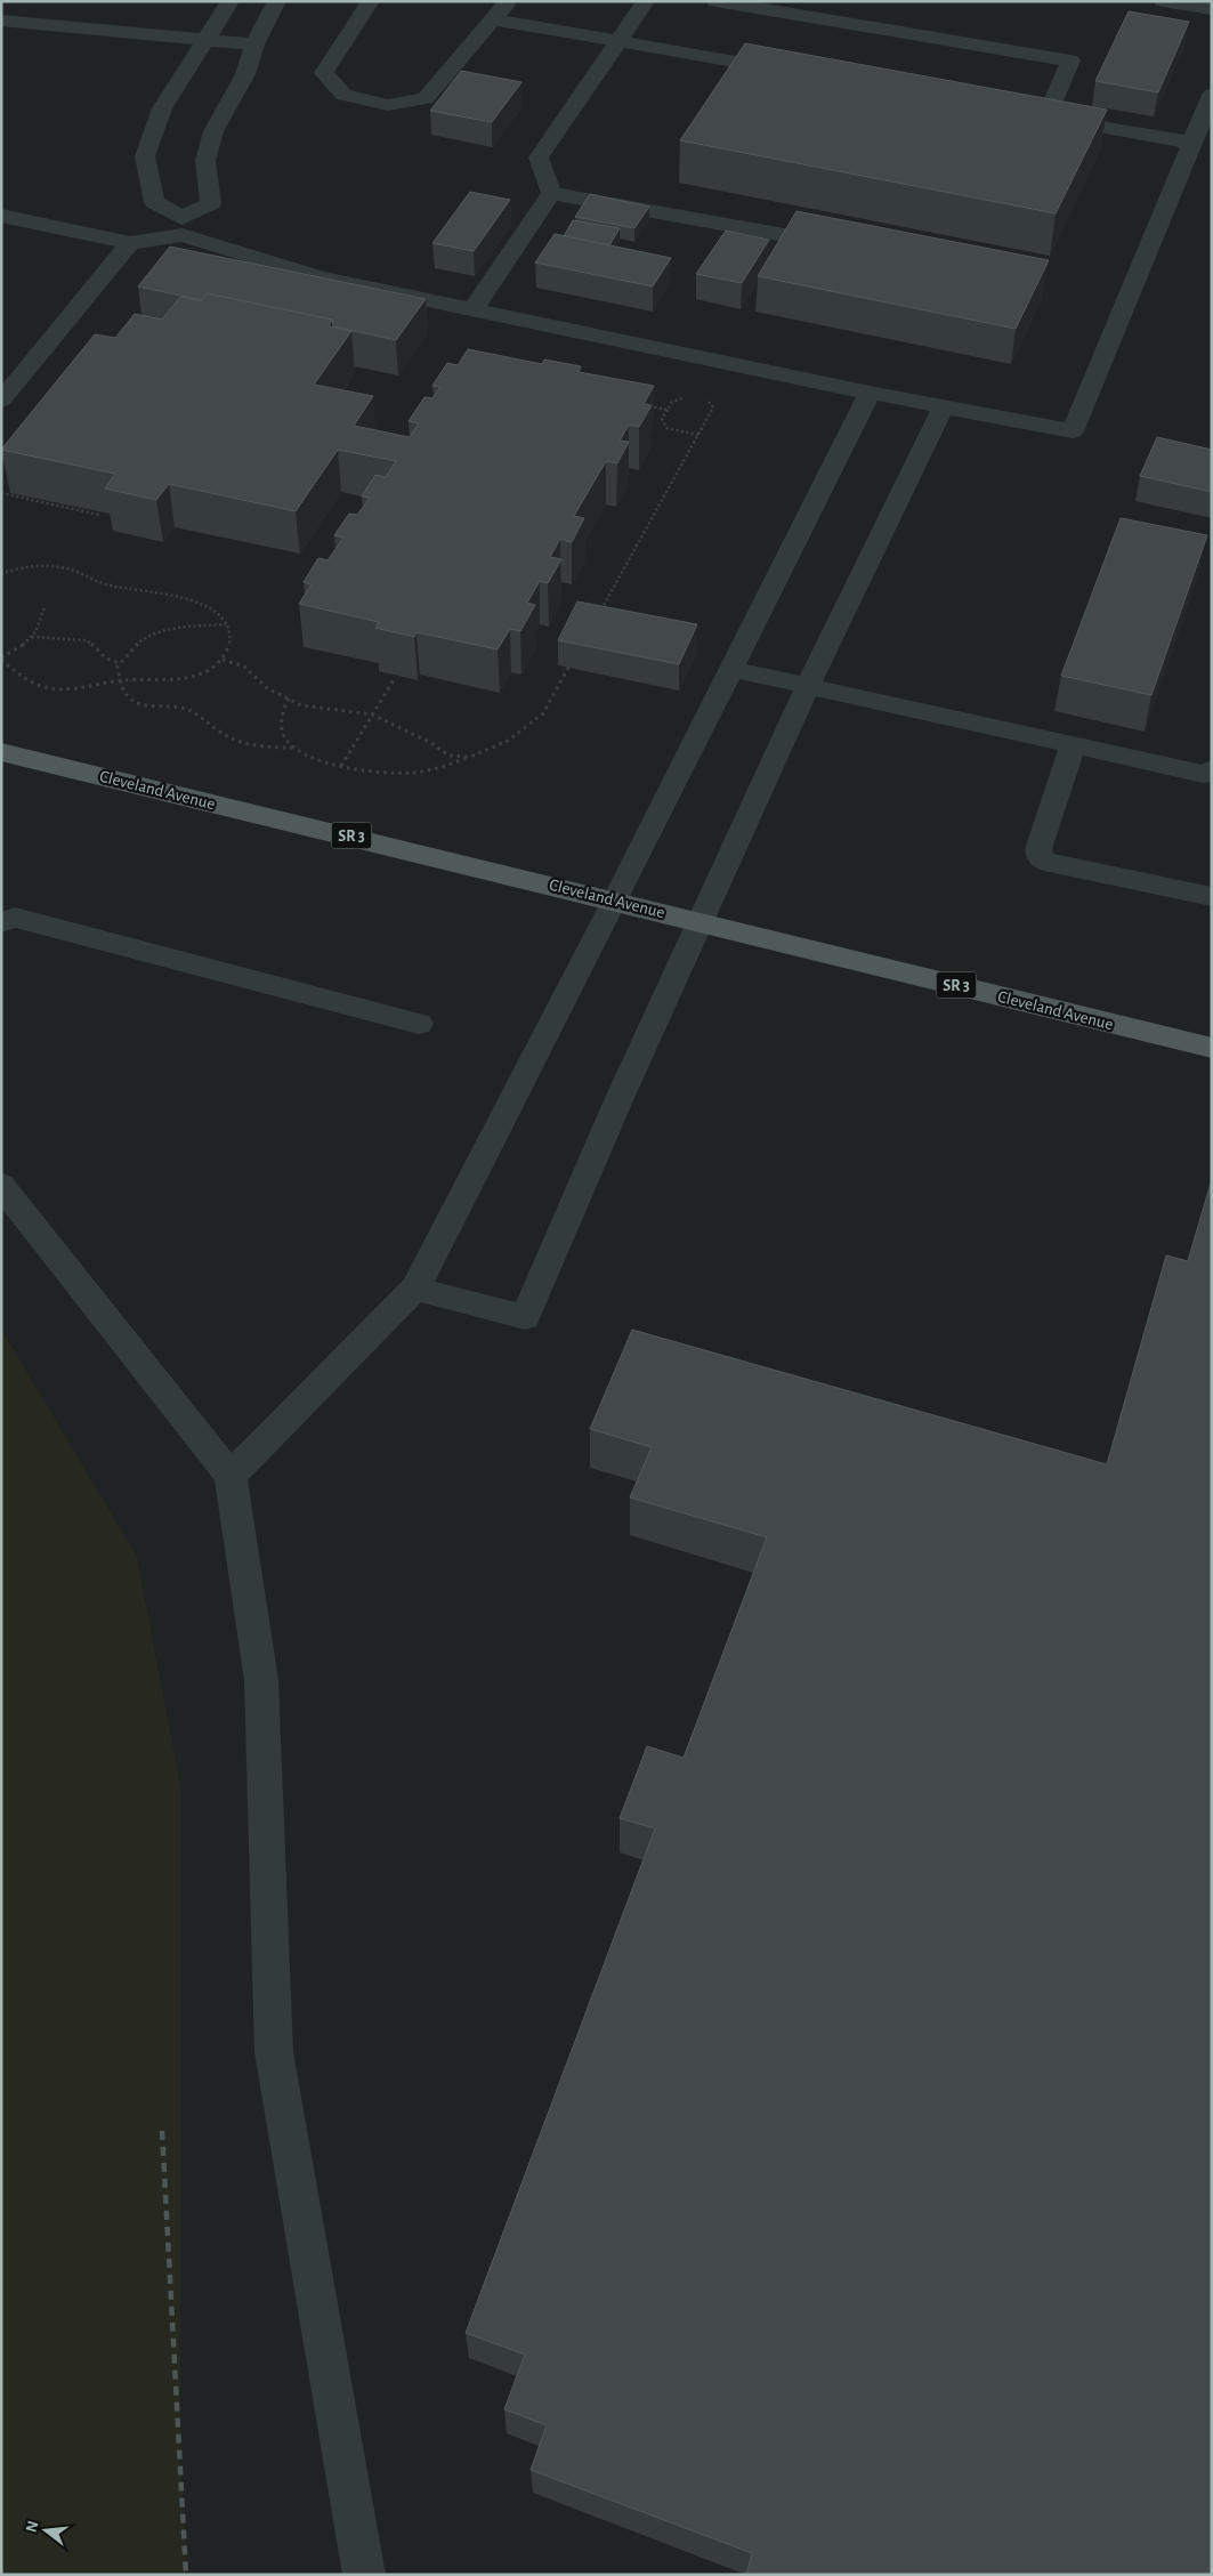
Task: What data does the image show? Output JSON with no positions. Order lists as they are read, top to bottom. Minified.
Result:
{"streets":{"main road":["Cleveland Avenue","SR 3"]},"north":"left"}
